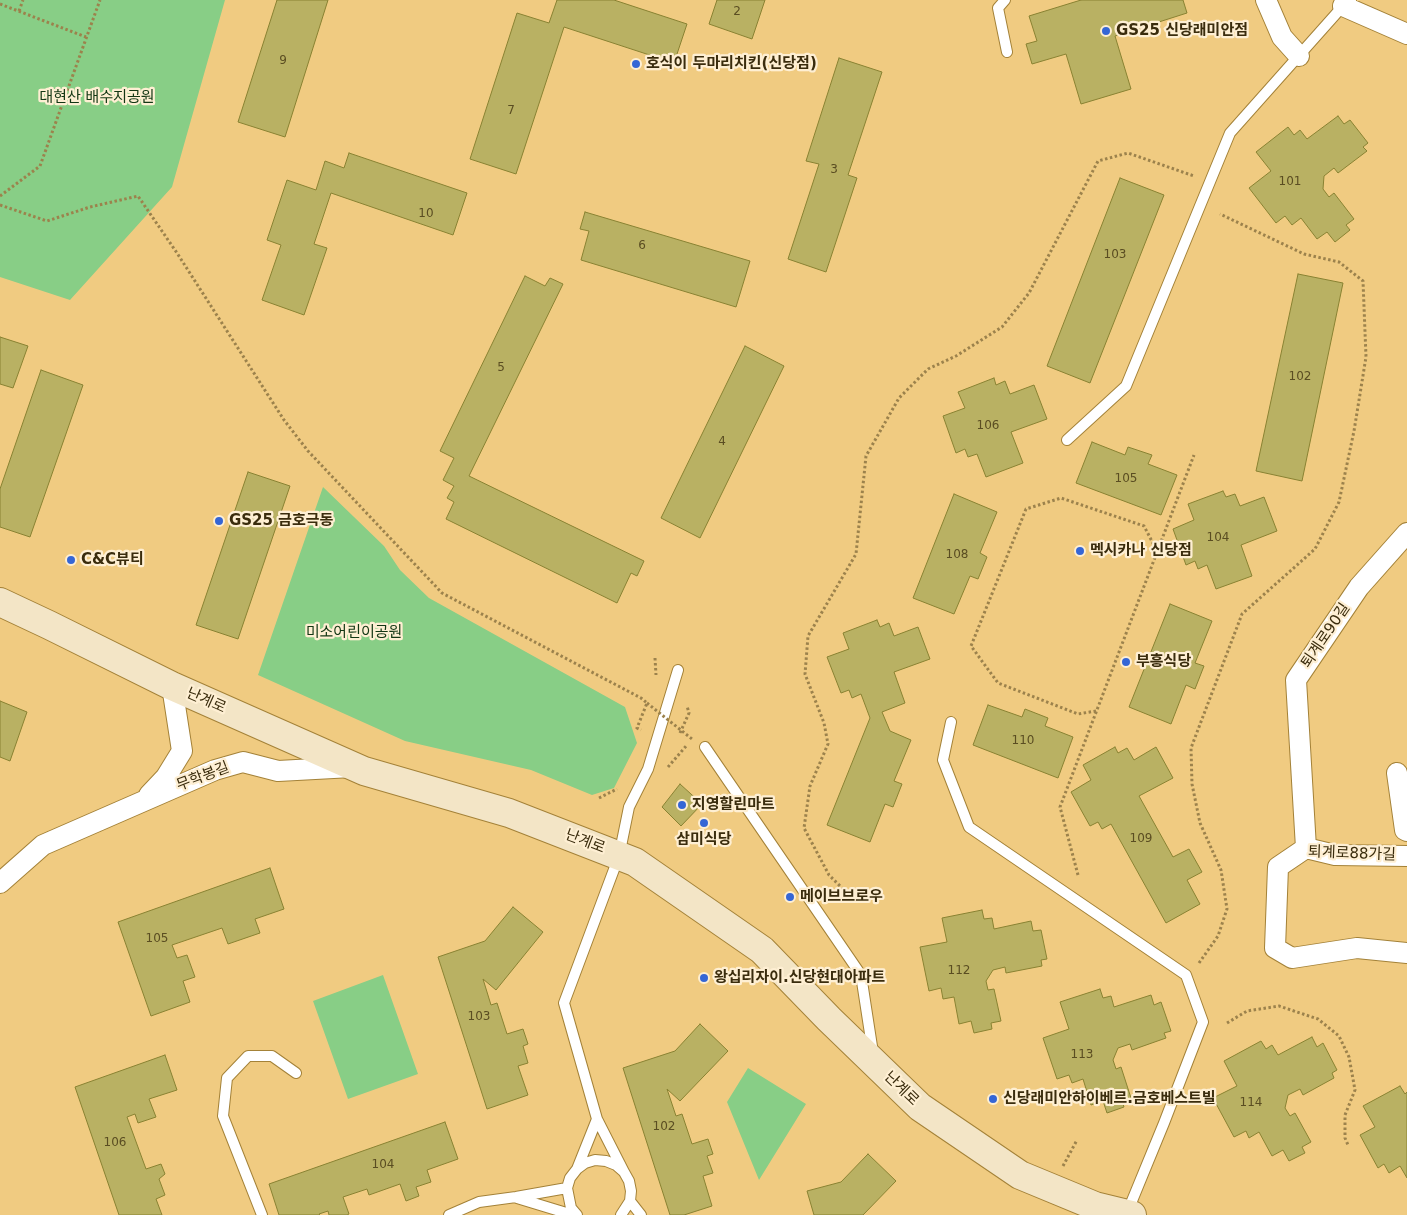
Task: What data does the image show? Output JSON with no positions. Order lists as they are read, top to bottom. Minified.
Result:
{"streets":{"main road":["난계로"],"street":["퇴계로90길","무학봉길","퇴계로88가길"]},"crossings":[["퇴계로90길","퇴계로88가길"],["난계로","무학봉길"]],"parks":["대현산 배수지공원","미소어린이공원"],"places":["GS25 신당래미안점","호식이 두마리치킨(신당점)","GS25 금호극동","멕시카나 신당점","C&C뷰티","부흥식당","지영할린마트","삼미식당","메이브브로우","왕십리자이.신당현대아파트","신당래미안하이베르.금호베스트빌"],"house_numbers":["2","9","7","3","101","10","6","103","5","102","106","4","105","104","108","110","109","105","112","103","113","114","102","106","104"]}
